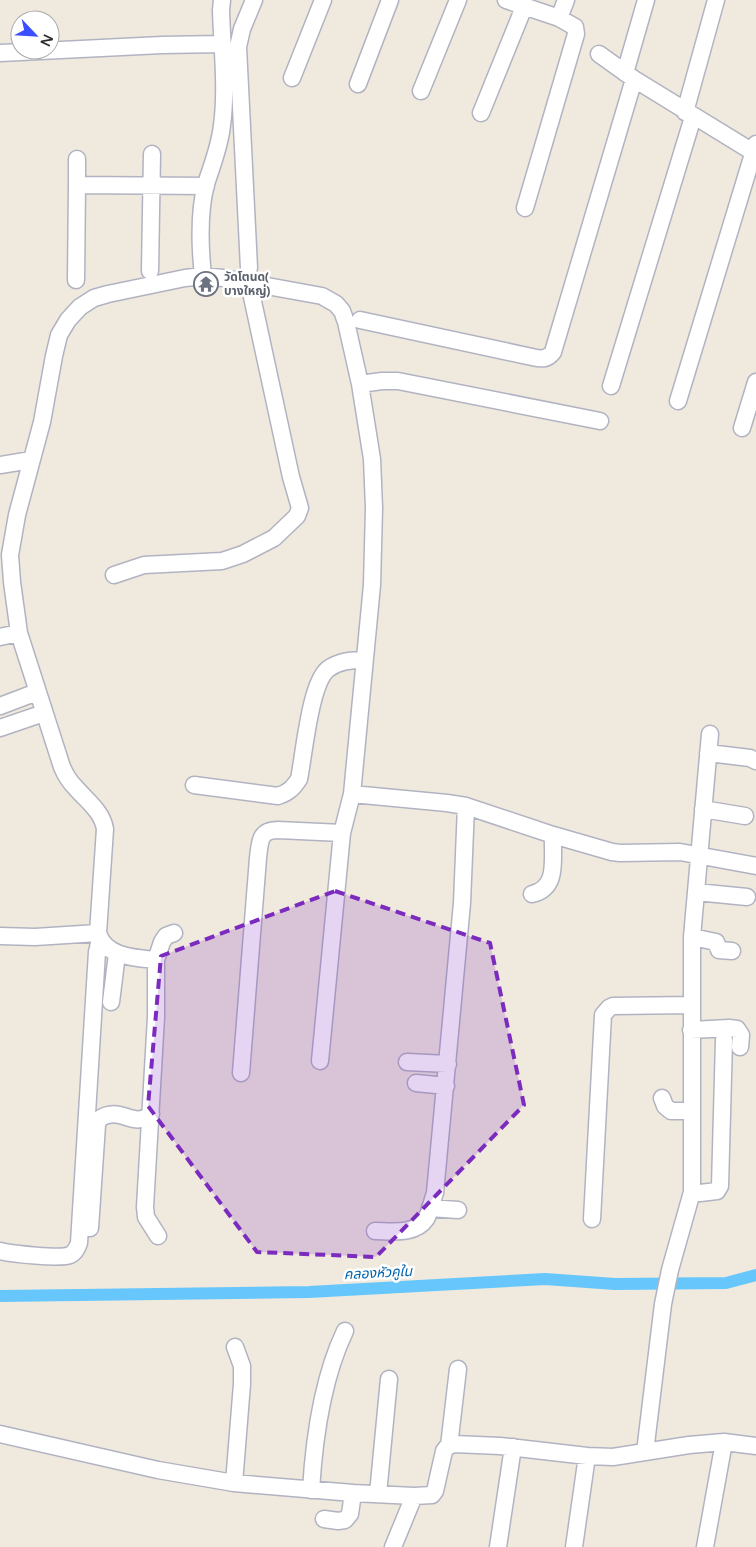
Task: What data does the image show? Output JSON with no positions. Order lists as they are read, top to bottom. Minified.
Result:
{"water":["คลองหัวคูใน"],"places":{"temple":["วัดโตนด( บางใหญ่)"]},"north":"bottom right"}
